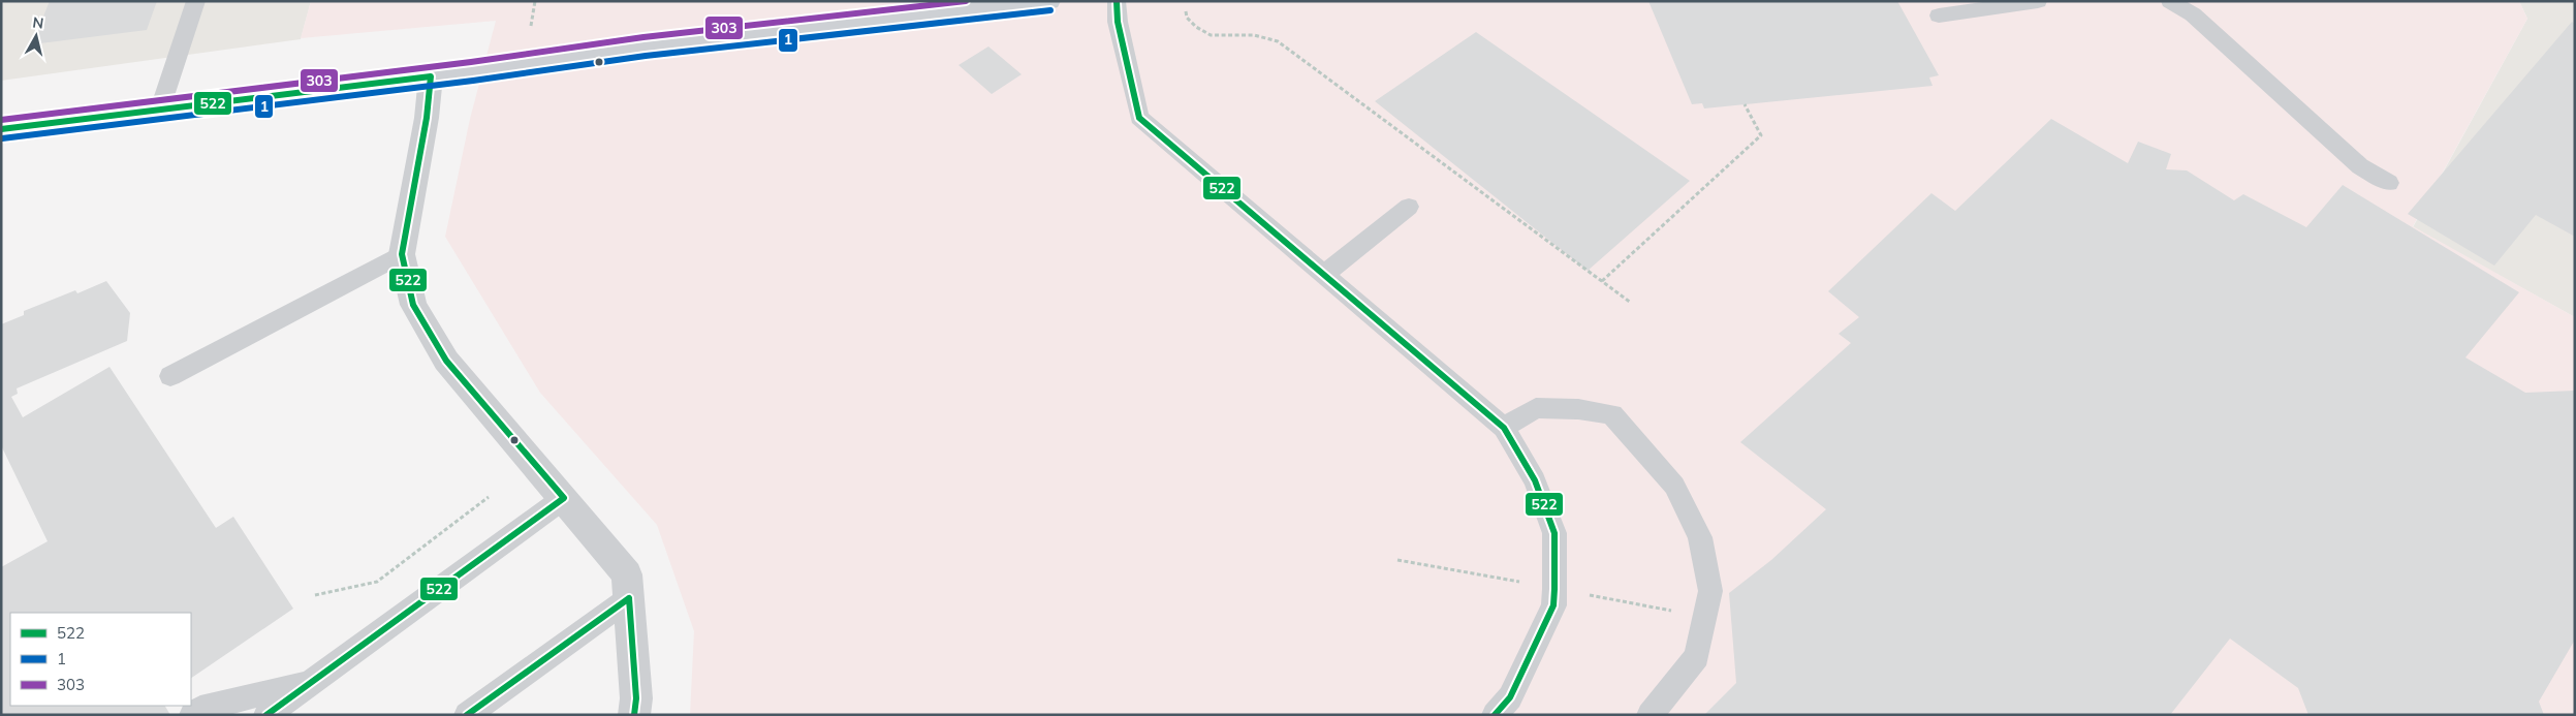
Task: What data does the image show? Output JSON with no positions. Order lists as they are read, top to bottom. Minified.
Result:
{"lines":["transit line 522","transit line 303","transit line 1"],"legend":["522","1","303"],"north":"top"}
